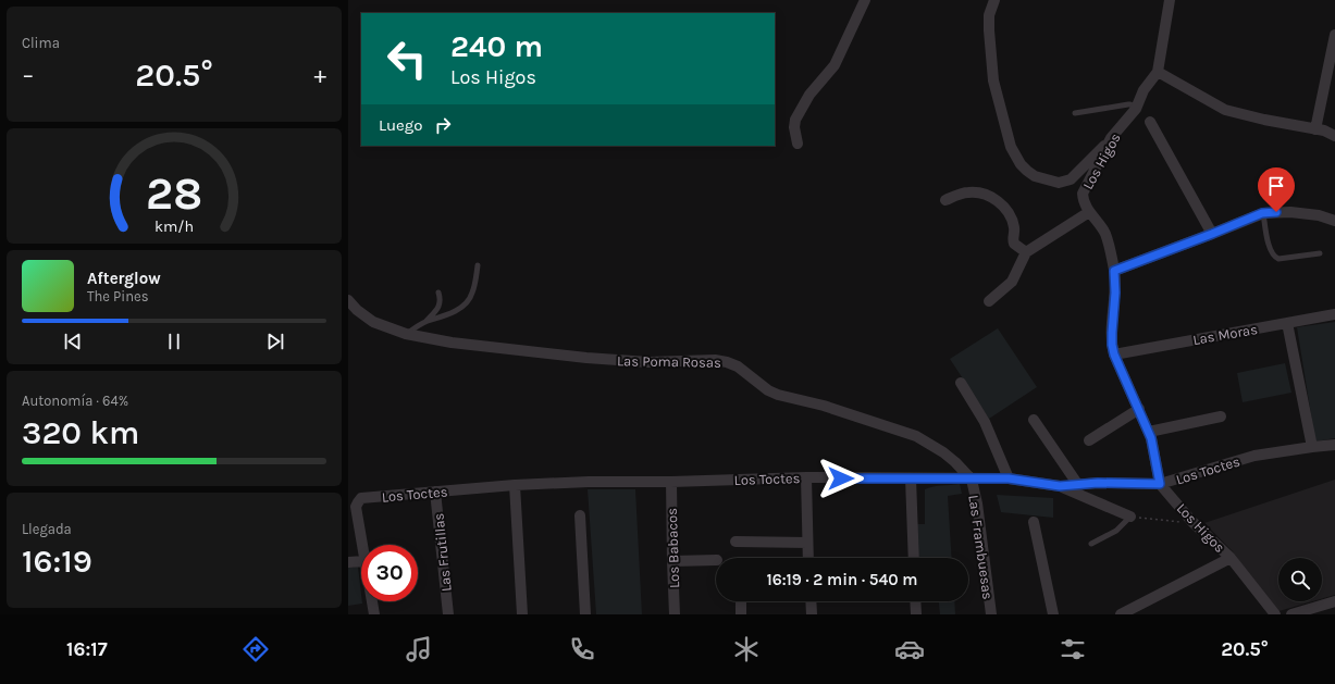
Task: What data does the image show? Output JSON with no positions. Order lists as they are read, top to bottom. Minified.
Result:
{"streets":{"street":["Los Higos","Las Moras","Las Poma Rosas","Los Toctes","Las Frambuesas","Los Babacos","Las Frutillas"]},"crossings":[["Los Higos","Las Moras"],["Los Higos","Los Toctes"],["Las Poma Rosas","Los Toctes"],["Las Poma Rosas","Las Frambuesas"],["Los Toctes","Las Frambuesas"],["Los Toctes","Los Babacos"],["Los Toctes","Las Frutillas"]],"page":{"tile":["Clima",["Autonomía · 64%","320 km"],["Llegada","16:19"]],"turn":["240 m","Los Higos"],"heat":["−","20.5°","+"],"then":"Luego","song":["Afterglow","The Pines"],"limit":"30","trip":"16:19 · 2 min · 540 m","tabs":["16:17","20.5°"],"gauge":["28","km/h"]}}
